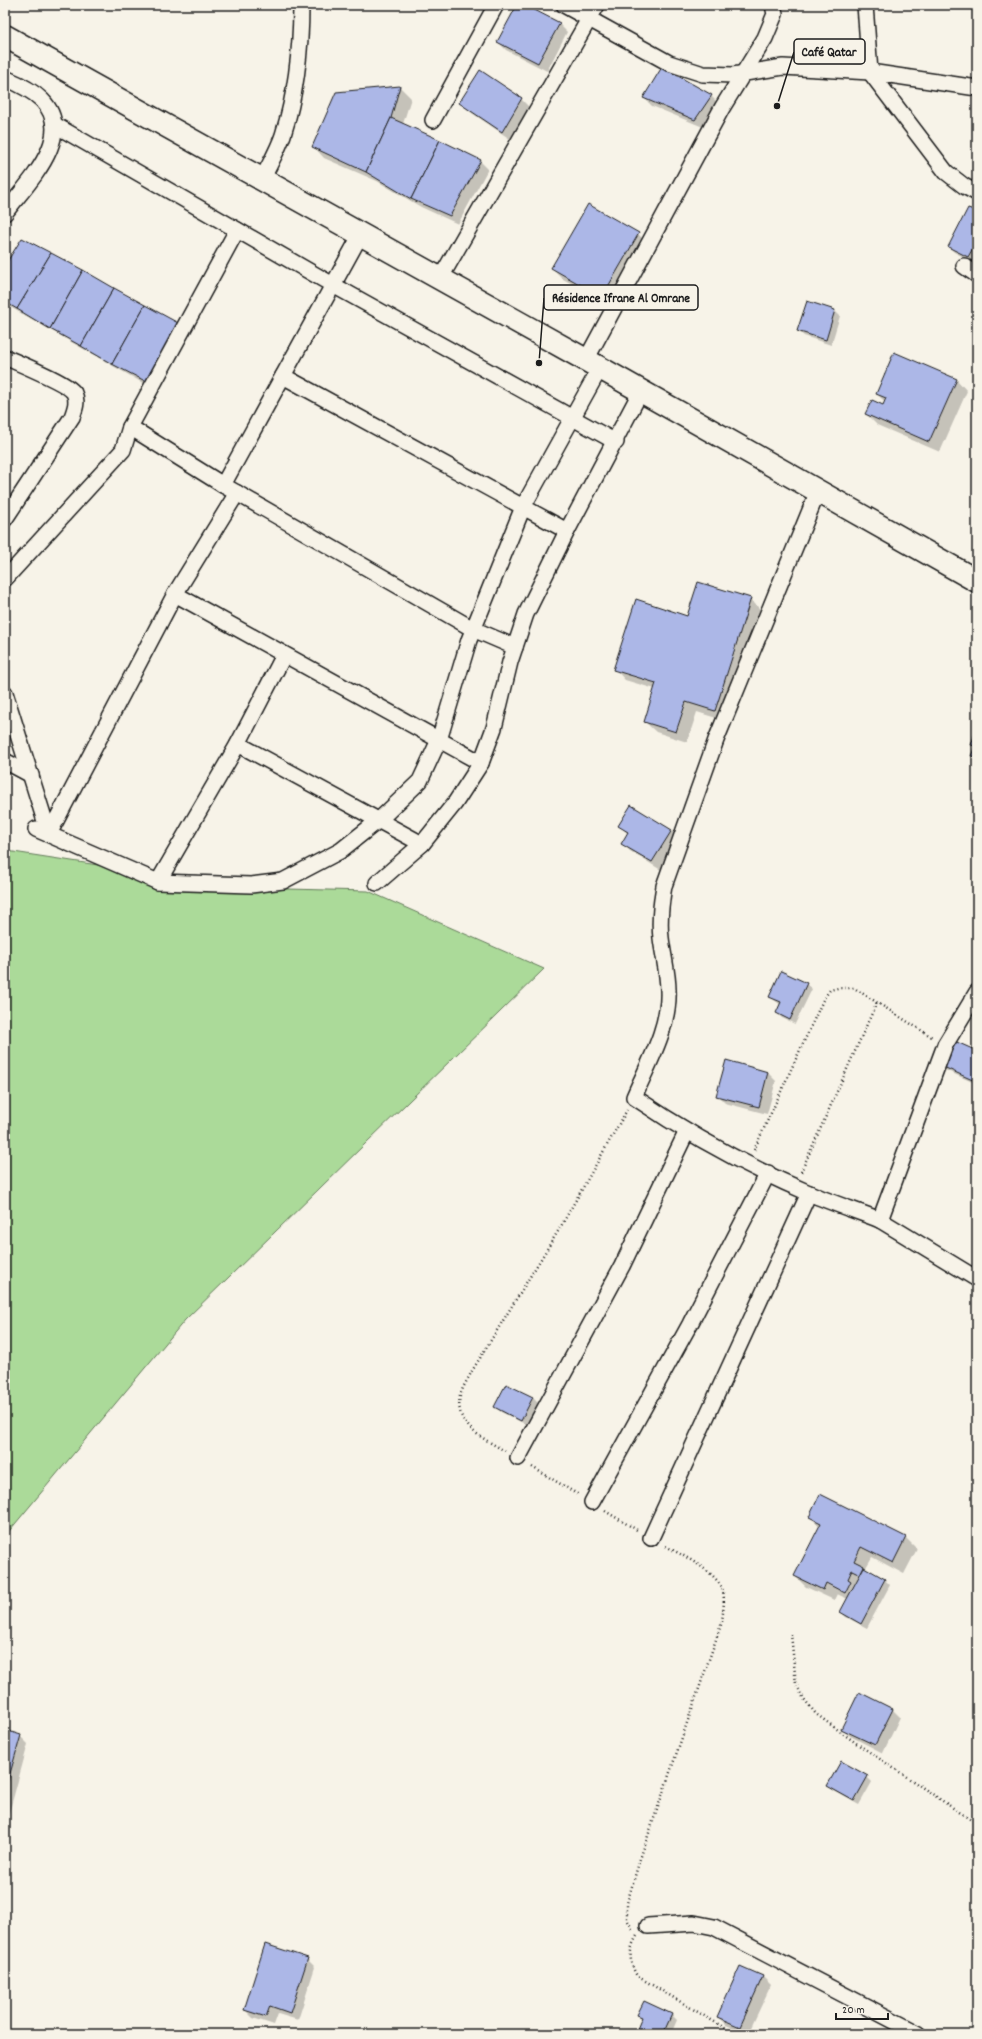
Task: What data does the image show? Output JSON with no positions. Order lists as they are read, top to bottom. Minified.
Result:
{"places":["Café Qatar","Résidence Ifrane Al Omrane"],"scale_bar":"20 m"}
